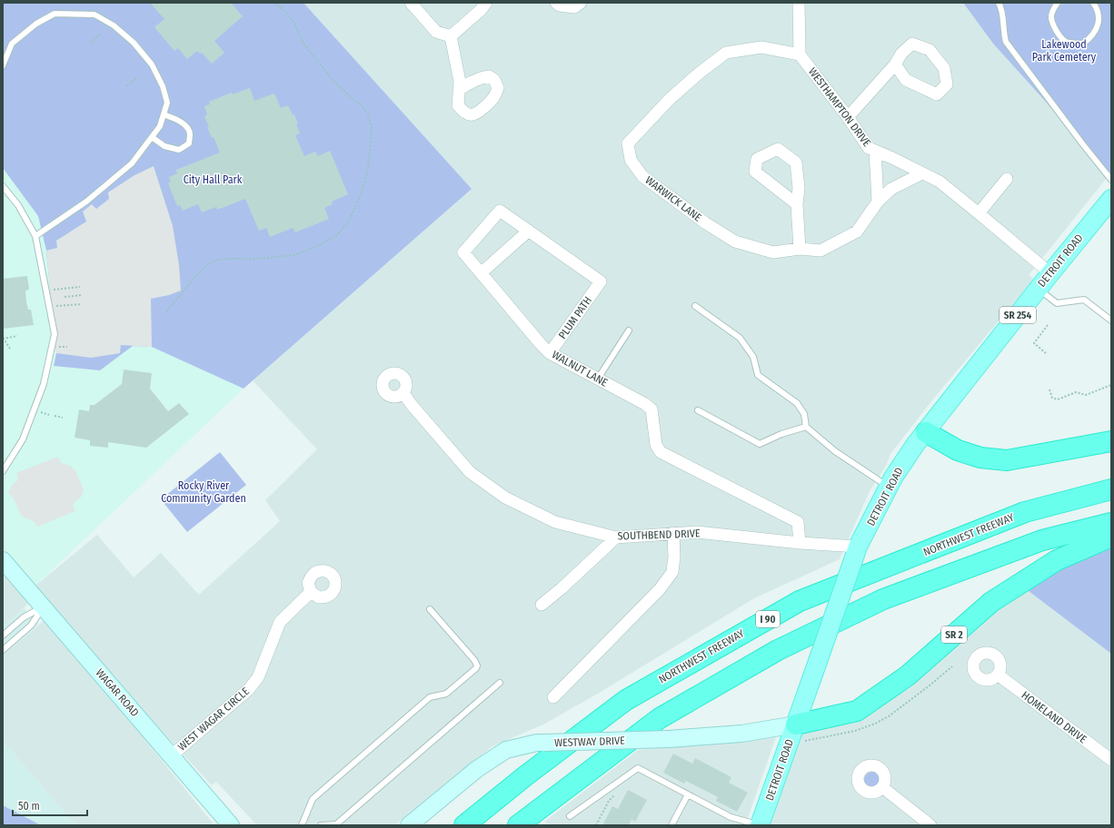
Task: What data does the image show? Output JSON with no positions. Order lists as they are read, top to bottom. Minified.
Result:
{"streets":{"highway":["NORTHWEST FREEWAY","I 90","SR 2"],"main road":["DETROIT ROAD","SR 254","WAGAR ROAD","WESTWAY DRIVE"],"street":["WESTHAMPTON DRIVE","WARWICK LANE","PLUM PATH","WALNUT LANE","SOUTHBEND DRIVE","HOMELAND DRIVE","WEST WAGAR CIRCLE"]},"crossings":[["WESTHAMPTON DRIVE","WARWICK LANE"],["WESTHAMPTON DRIVE","DETROIT ROAD"],["DETROIT ROAD","SOUTHBEND DRIVE"],["DETROIT ROAD","SR 2"],["DETROIT ROAD","WESTWAY DRIVE"],["PLUM PATH","WALNUT LANE"],["WALNUT LANE","SOUTHBEND DRIVE"],["SR 2","WESTWAY DRIVE"],["WAGAR ROAD","WEST WAGAR CIRCLE"]],"parks":["Lakewood Park Cemetery","City Hall Park","Rocky River Community Garden"],"scale_bar":"50 m"}
